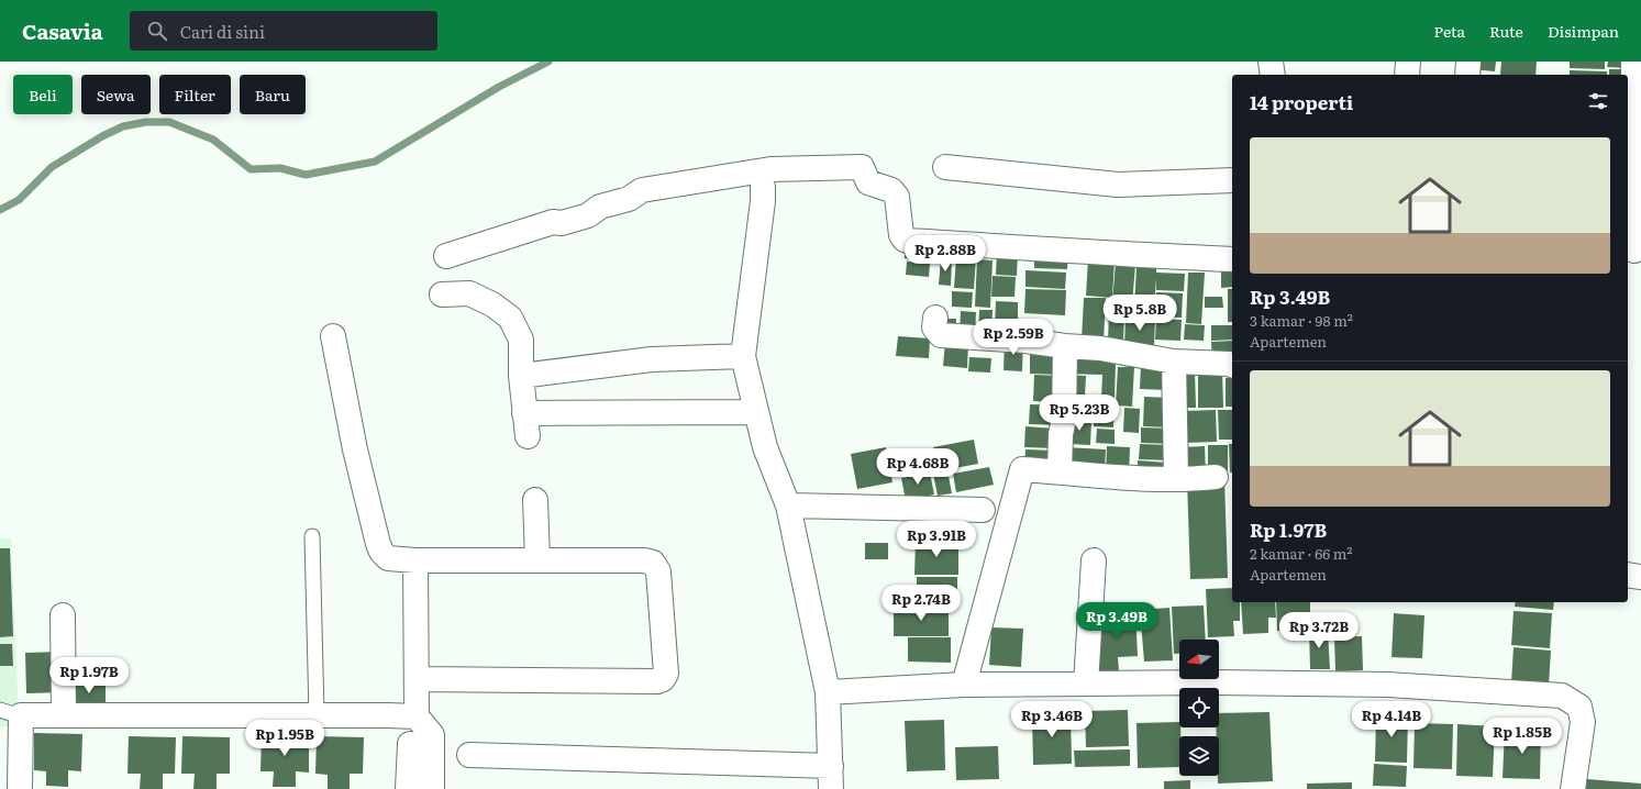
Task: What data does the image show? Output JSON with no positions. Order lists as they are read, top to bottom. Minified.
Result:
{"north":"left","page":{"header":"Casavia","search":"Cari di sini","nav":["Peta","Rute","Disimpan"],"chip":["Beli","Sewa","Filter","Baru"],"heading":"14 properti","list":[{"name":"Rp 3.49B","note":"3 kamar · 98 m² · Apartemen"},{"name":"Rp 1.97B","note":"2 kamar · 66 m² · Apartemen"}],"price":["Rp 2.88B","Rp 5.8B","Rp 2.59B","Rp 5.23B","Rp 4.68B","Rp 3.91B","Rp 2.74B","Rp 3.49B","Rp 3.72B","Rp 1.97B","Rp 3.46B","Rp 4.14B","Rp 1.85B","Rp 1.95B"]}}
